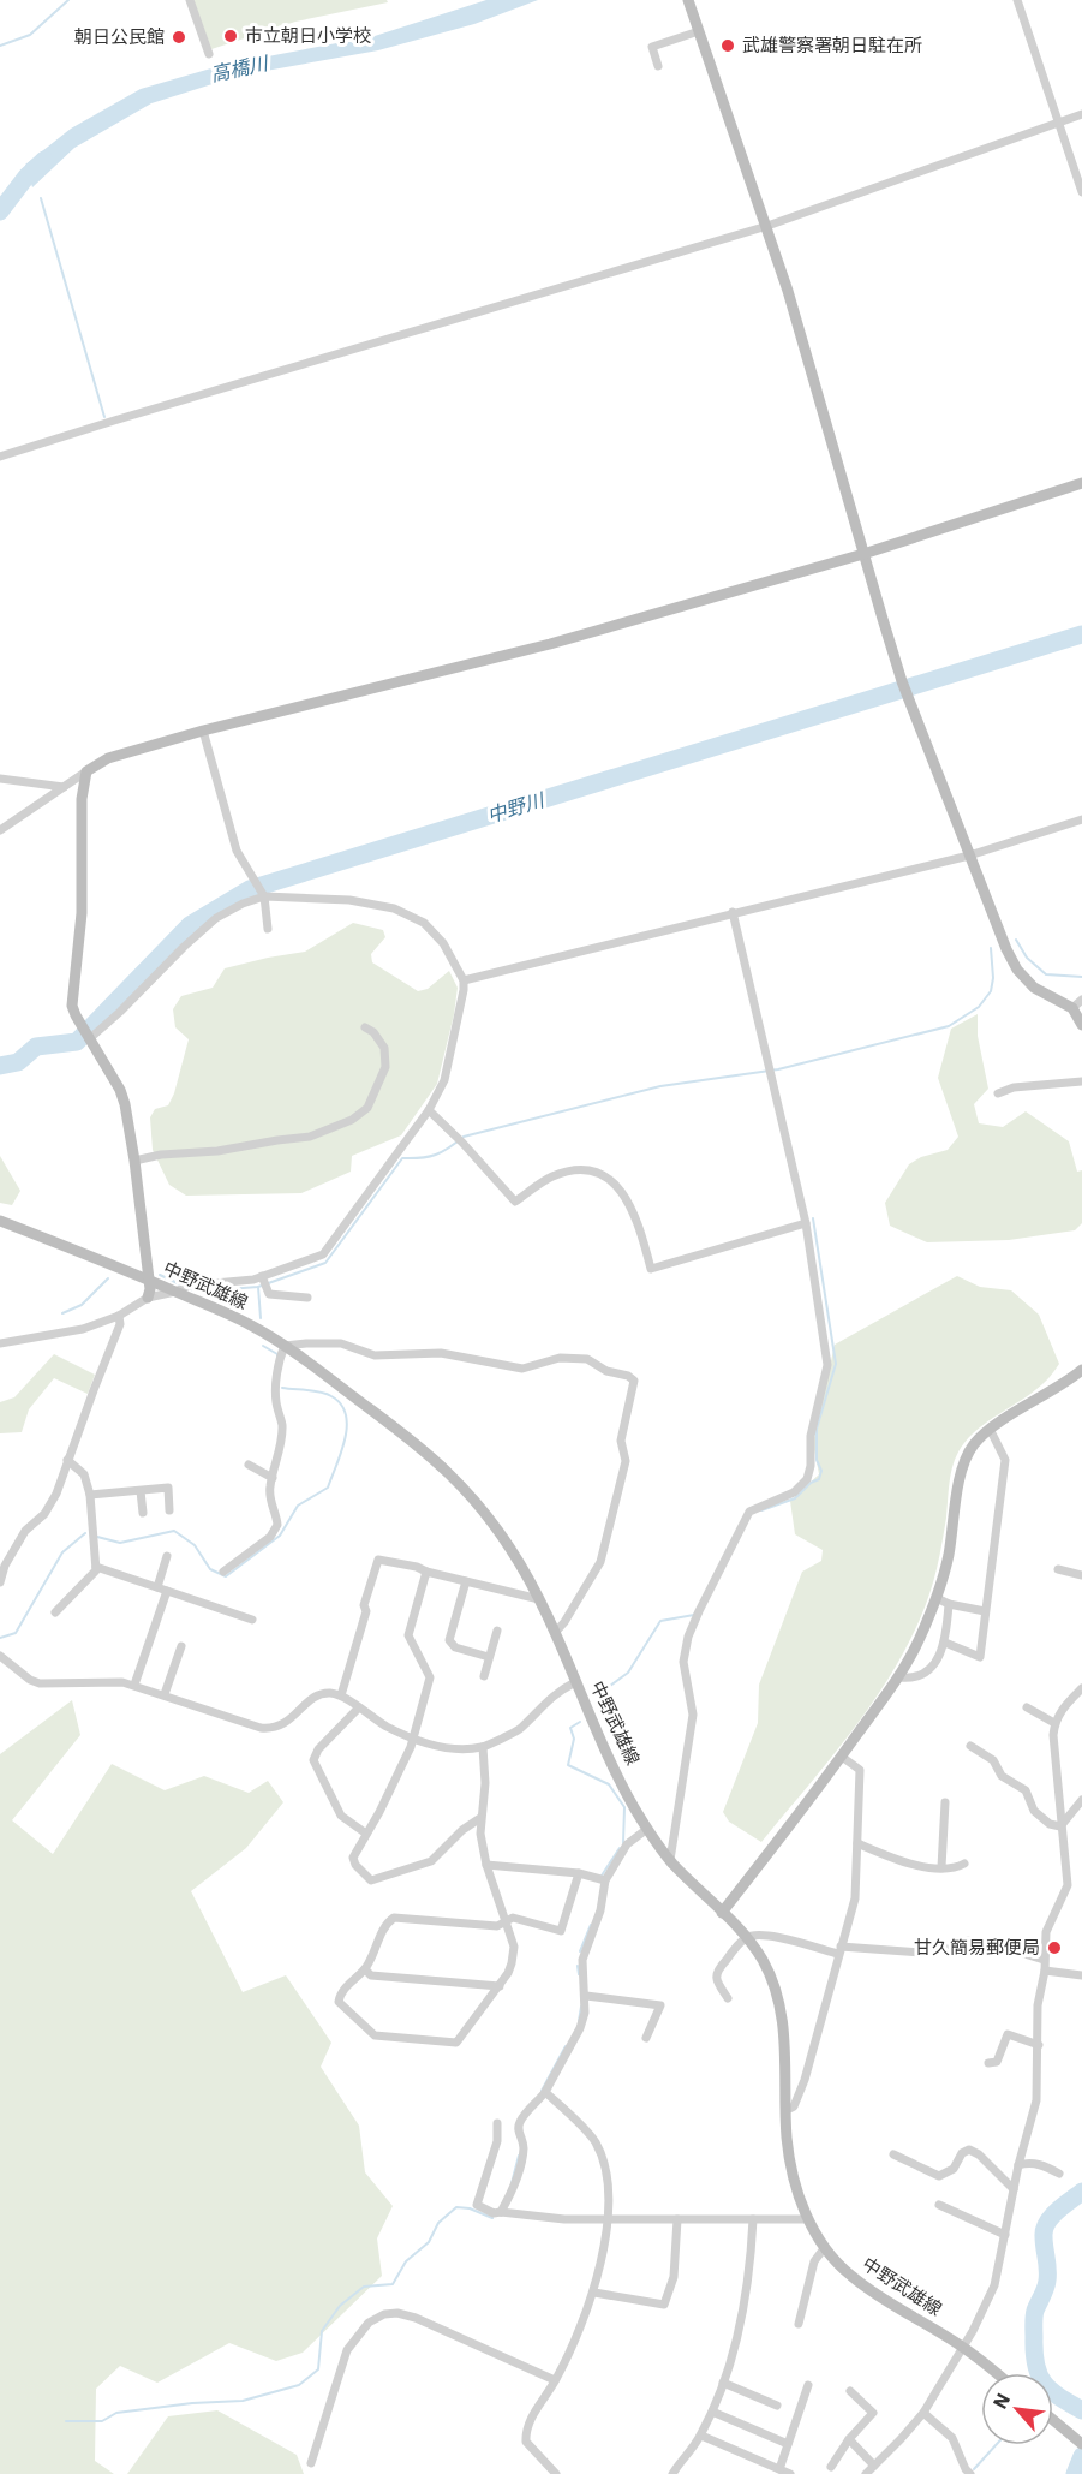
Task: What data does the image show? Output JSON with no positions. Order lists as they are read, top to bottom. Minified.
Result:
{"streets":{"street":["中野武雄線"]},"water":["高橋川","中野川"],"places":["市立朝日小学校","朝日公民館","武雄警察署朝日駐在所","甘久簡易郵便局"],"north":"top left"}
